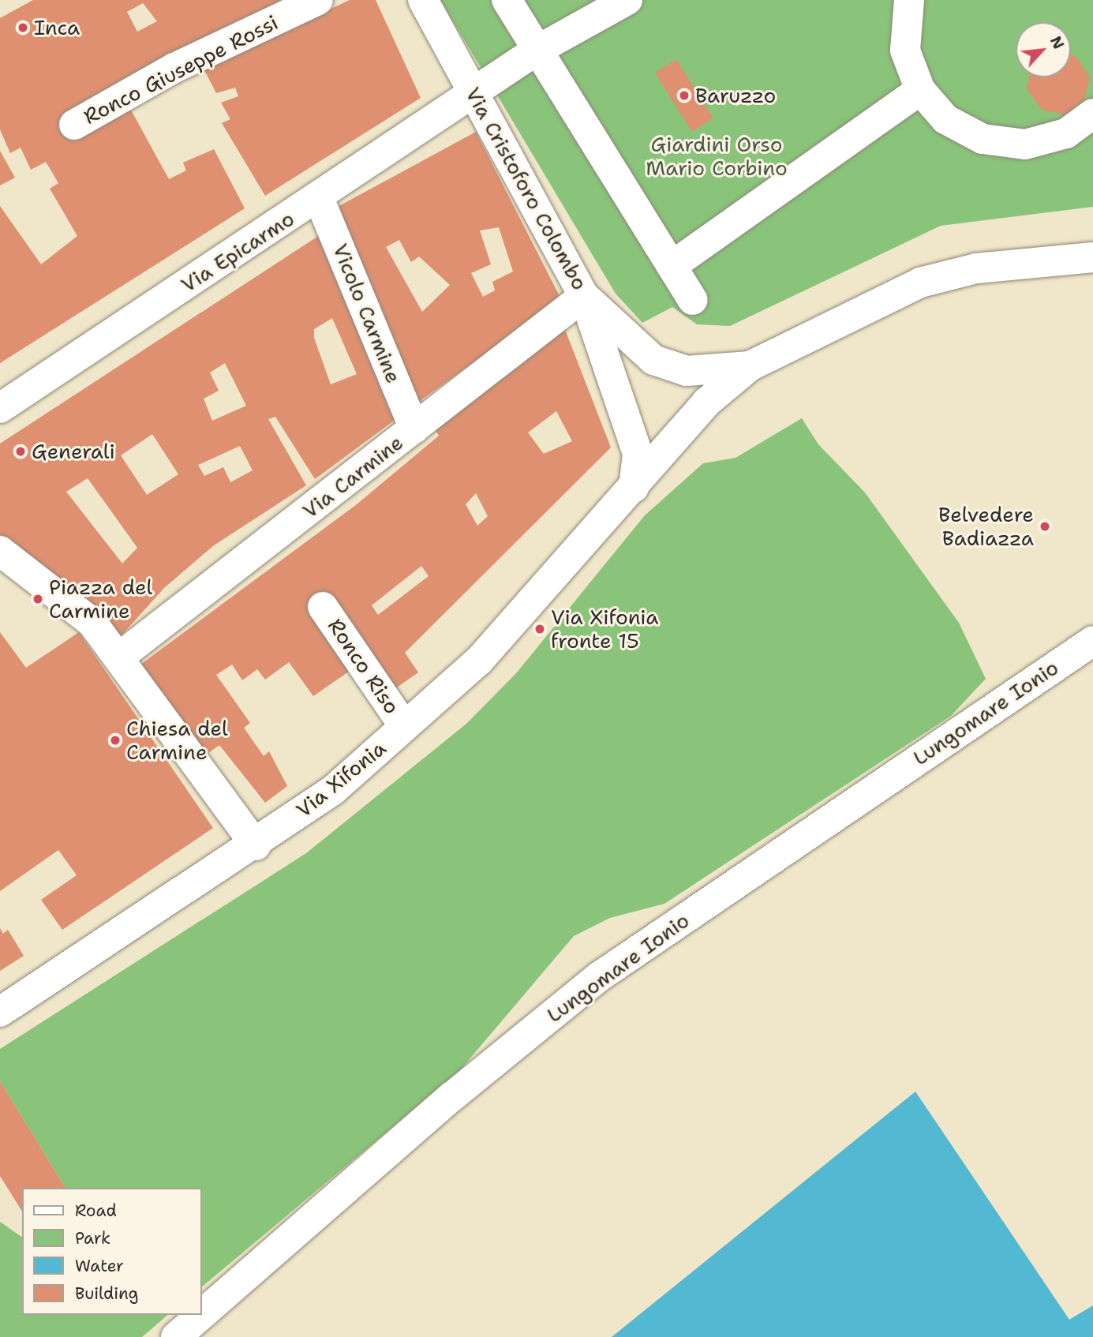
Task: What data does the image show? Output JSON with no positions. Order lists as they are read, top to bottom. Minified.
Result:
{"streets":{"street":["Ronco Giuseppe Rossi","Via Cristoforo Colombo","Via Epicarmo","Vicolo Carmine","Via Carmine","Ronco Riso","Lungomare Ionio","Via Xifonia"]},"crossings":[["Via Cristoforo Colombo","Via Epicarmo"],["Via Cristoforo Colombo","Via Carmine"],["Via Cristoforo Colombo","Via Xifonia"],["Via Epicarmo","Vicolo Carmine"],["Vicolo Carmine","Via Carmine"],["Ronco Riso","Via Xifonia"]],"parks":["Giardini Orso Mario Corbino"],"places":["Inca","Baruzzo","Generali","Belvedere Badiazza","Piazza del Carmine","Via Xifonia fronte 15","Chiesa del Carmine"],"legend":["Road","Park","Water","Building"],"north":"top right"}
